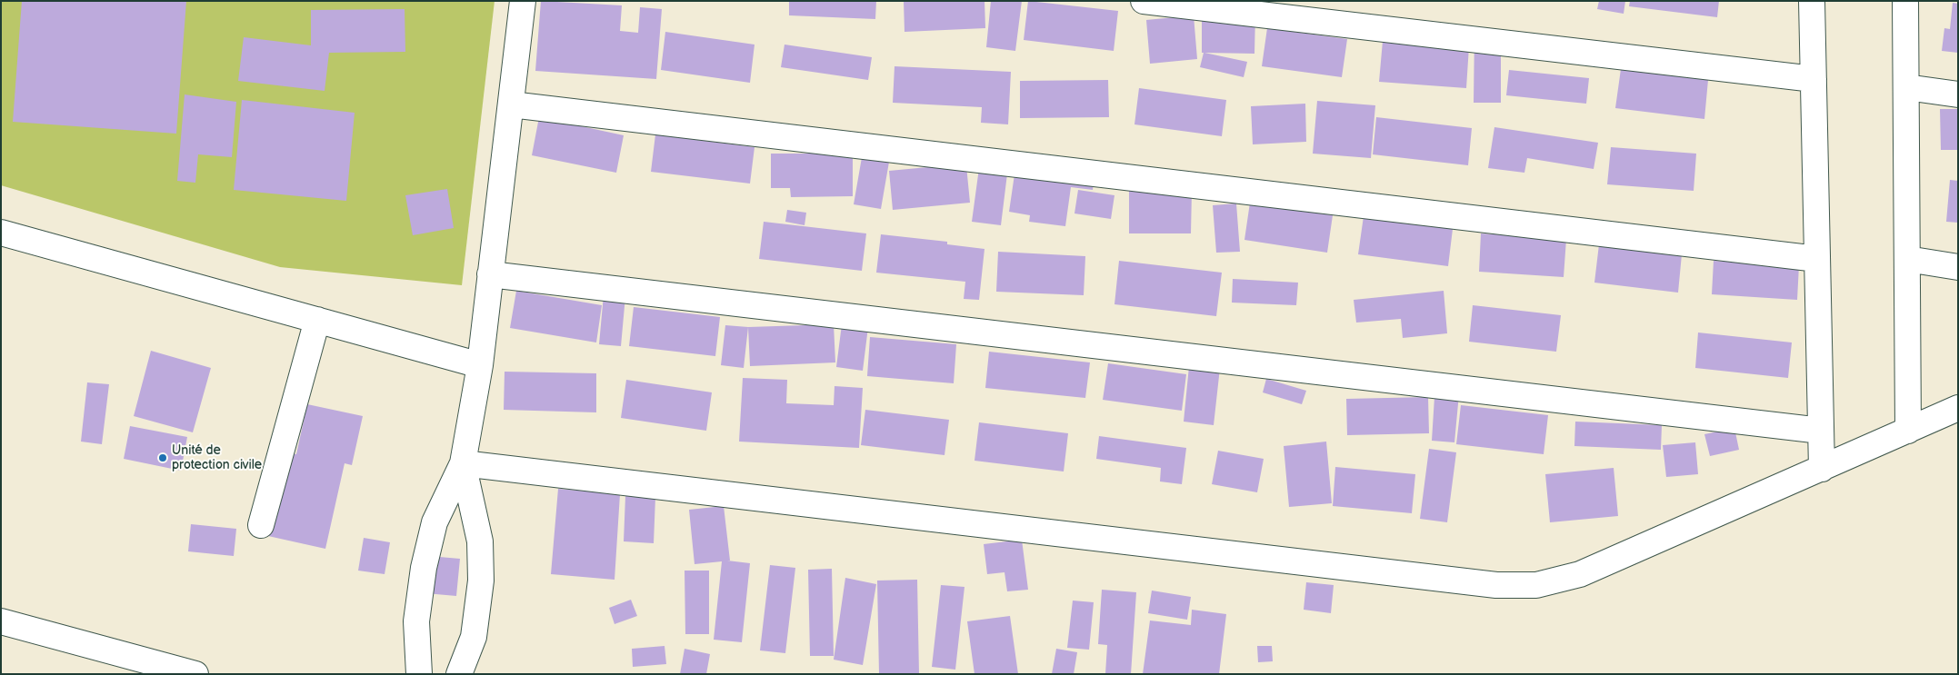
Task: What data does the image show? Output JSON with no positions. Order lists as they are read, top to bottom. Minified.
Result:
{"places":["Unité de protection civile"]}
